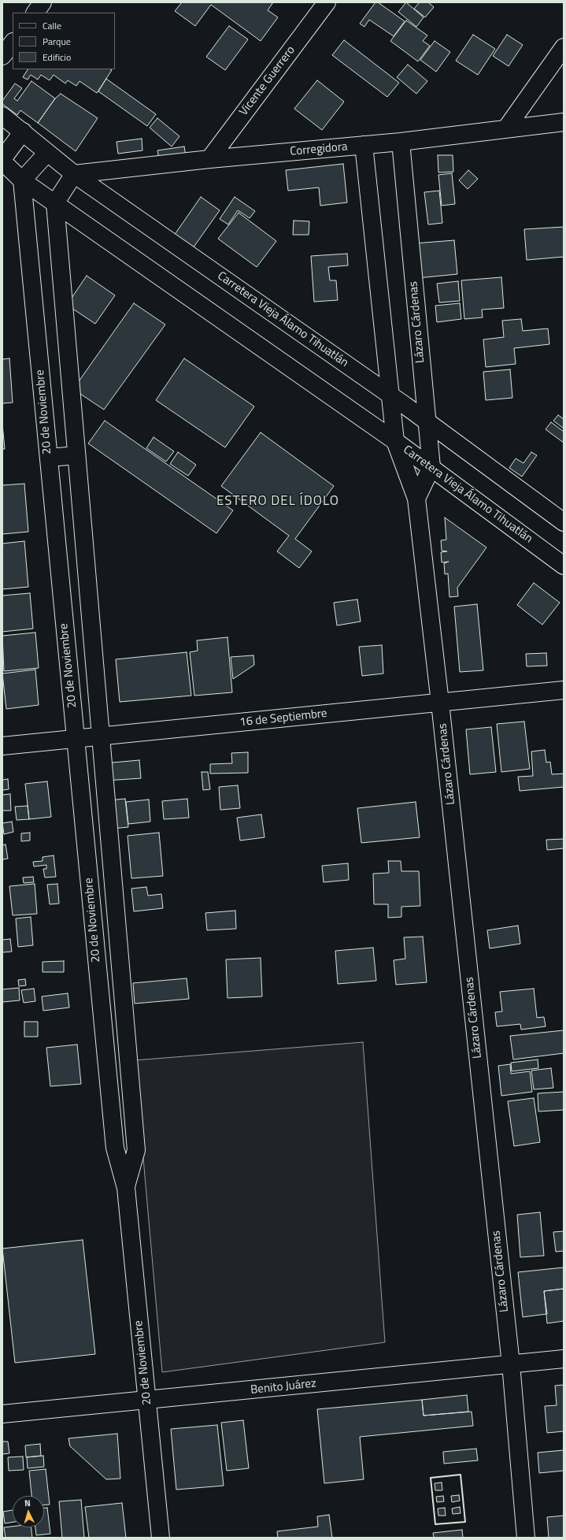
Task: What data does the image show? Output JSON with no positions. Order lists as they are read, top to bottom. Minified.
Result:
{"streets":{"main road":["Vicente Guerrero","Corregidora","Carretera Vieja Álamo Tihuatlán","Lázaro Cárdenas","20 de Noviembre","16 de Septiembre","Benito Juárez"]},"crossings":[["Vicente Guerrero","Corregidora"],["Corregidora","Carretera Vieja Álamo Tihuatlán"],["Corregidora","Lázaro Cárdenas"],["Carretera Vieja Álamo Tihuatlán","Lázaro Cárdenas"],["Carretera Vieja Álamo Tihuatlán","20 de Noviembre"],["Lázaro Cárdenas","16 de Septiembre"],["Lázaro Cárdenas","Benito Juárez"],["20 de Noviembre","16 de Septiembre"],["20 de Noviembre","Benito Juárez"]],"districts":["ESTERO DEL ÍDOLO"],"legend":["Calle","Parque","Edificio"],"north":"top"}
